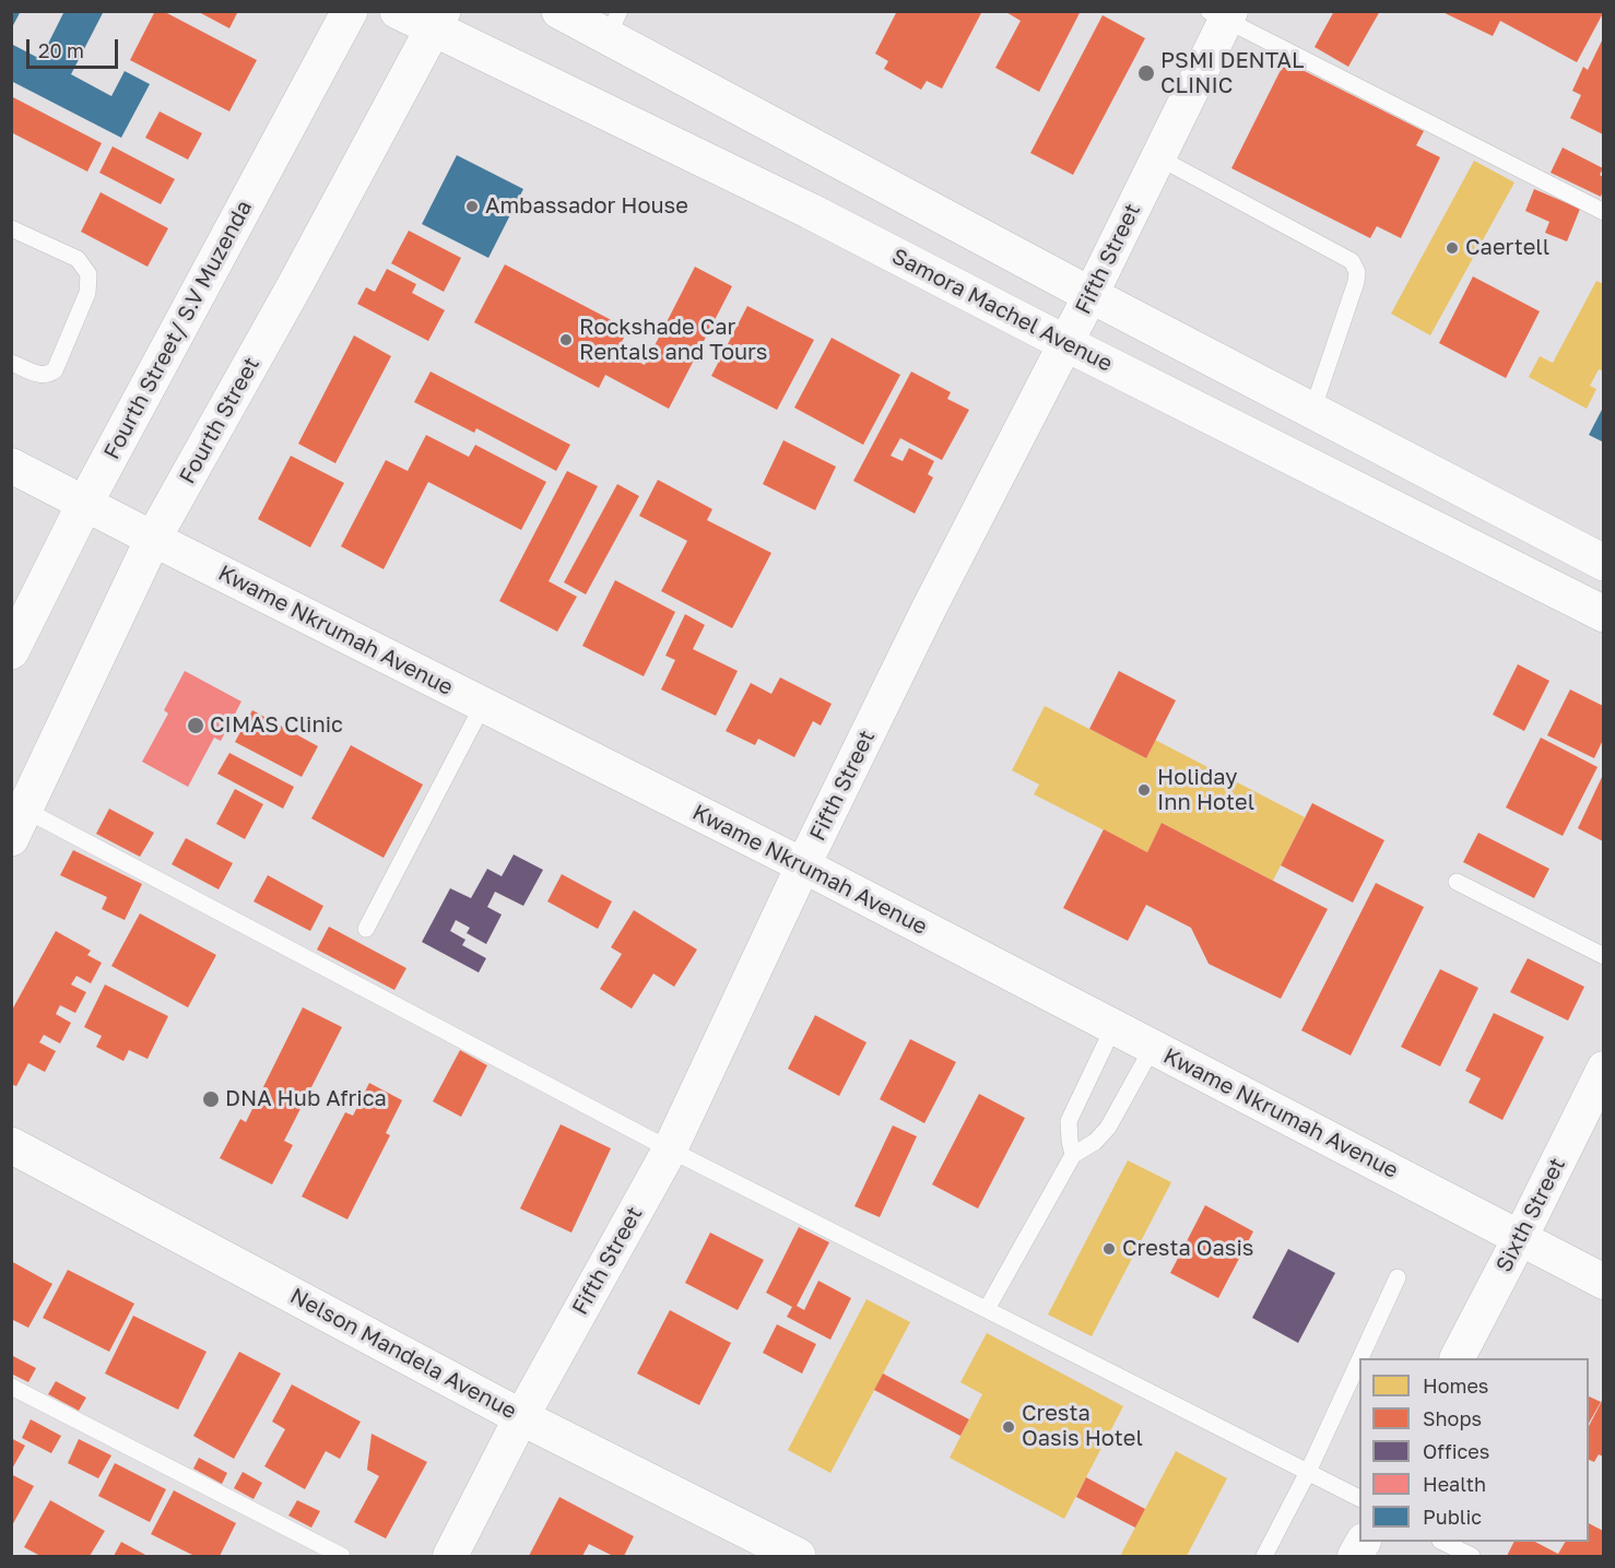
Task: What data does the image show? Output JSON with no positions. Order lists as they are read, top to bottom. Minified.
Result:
{"streets":{"main road":["Samora Machel Avenue","Fourth Street/ S.V Muzenda","Fourth Street","Nelson Mandela Avenue"],"street":["Fifth Street","Kwame Nkrumah Avenue","Sixth Street"]},"crossings":[["Fifth Street","Samora Machel Avenue"],["Fifth Street","Kwame Nkrumah Avenue"],["Fifth Street","Nelson Mandela Avenue"],["Samora Machel Avenue","Fourth Street"],["Fourth Street/ S.V Muzenda","Kwame Nkrumah Avenue"],["Fourth Street","Kwame Nkrumah Avenue"],["Kwame Nkrumah Avenue","Sixth Street"]],"places":["PSMI DENTAL CLINIC","Ambassador House","Caertell","Rockshade Car Rentals and Tours","CIMAS Clinic","Holiday Inn Hotel","DNA Hub Africa","Cresta Oasis","Cresta Oasis Hotel"],"legend":["Homes","Shops","Offices","Health","Public"],"scale_bar":"20 m"}
